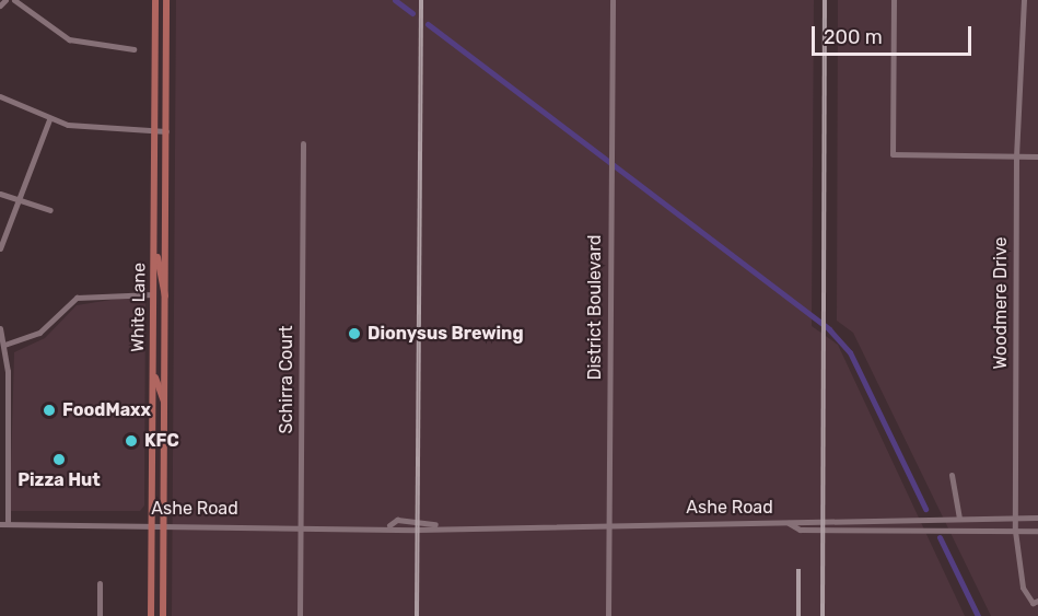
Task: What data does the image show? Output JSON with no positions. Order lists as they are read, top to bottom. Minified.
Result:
{"streets":{"main road":["White Lane"],"street":["Woodmere Drive","District Boulevard","Schirra Court","Ashe Road"]},"crossings":[["Woodmere Drive","Ashe Road"],["White Lane","Ashe Road"],["District Boulevard","Ashe Road"],["Schirra Court","Ashe Road"]],"places":["Dionysus Brewing","FoodMaxx","KFC","Pizza Hut"],"scale_bar":"200 m"}
